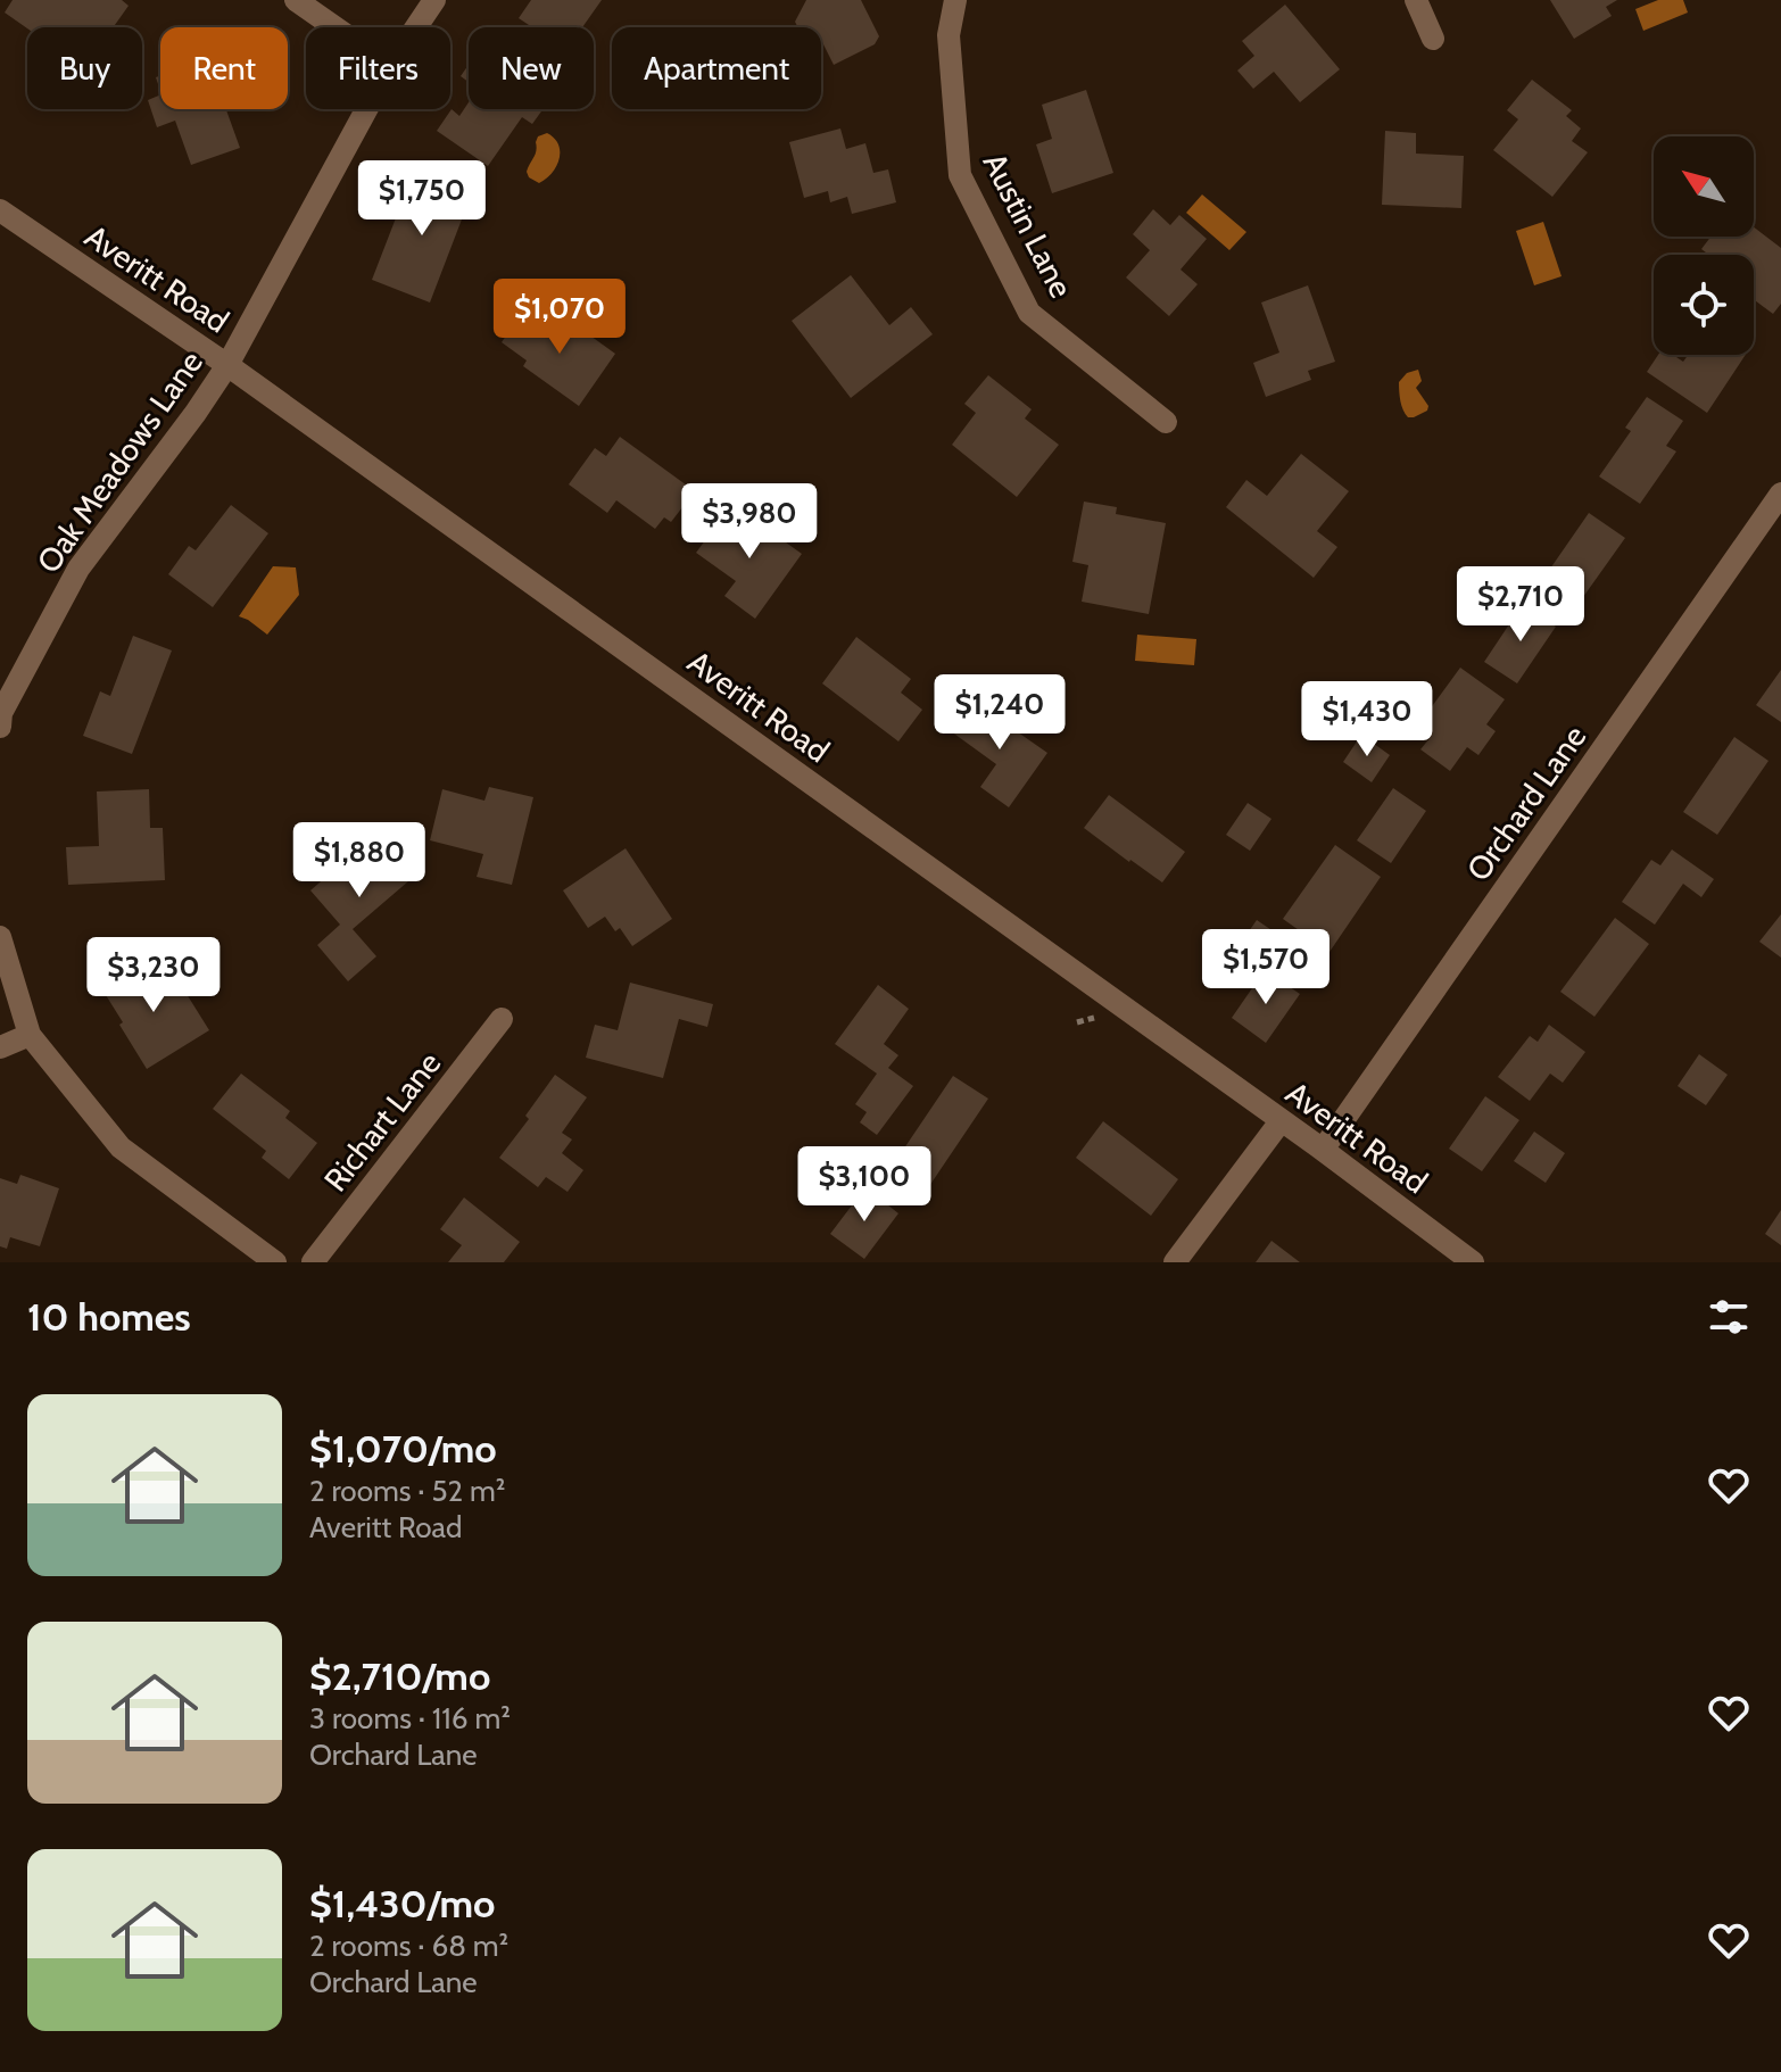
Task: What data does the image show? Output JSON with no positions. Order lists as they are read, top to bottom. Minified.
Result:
{"streets":{"street":["Austin Lane","Averitt Road","Oak Meadows Lane","Orchard Lane","Richart Lane"]},"crossings":[["Averitt Road","Oak Meadows Lane"],["Averitt Road","Orchard Lane"]],"north":"top left","page":{"chip":["Buy","Rent","Filters","New","Apartment"],"price":["$1,750","$1,070","$3,980","$2,710","$1,240","$1,430","$1,880","$1,570","$3,230","$3,100"],"heading":"10 homes","list":[{"name":"$1,070/mo","note":"2 rooms · 52 m² · Averitt Road"},{"name":"$2,710/mo","note":"3 rooms · 116 m² · Orchard Lane"},{"name":"$1,430/mo","note":"2 rooms · 68 m² · Orchard Lane"}]}}
